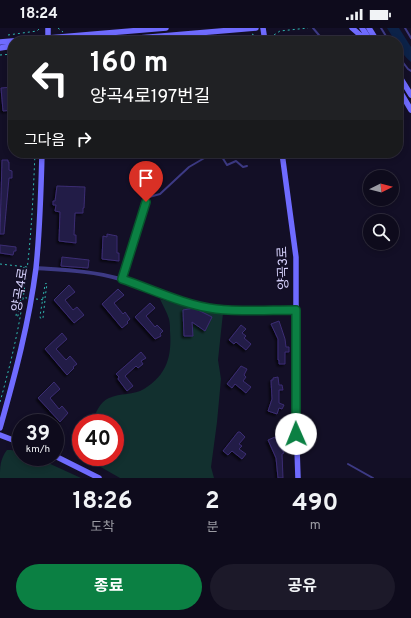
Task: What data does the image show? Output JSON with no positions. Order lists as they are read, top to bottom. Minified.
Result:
{"streets":{"street":["양곡3로","양곡4로"]},"north":"right","page":{"status":"18:24","turn":["160 m","양곡4로197번길"],"then":"그다음","speed":"39 km/h","limit":"40","eta":["18:26","도착","2","분","490","m"],"buttons":["종료","공유"]}}
